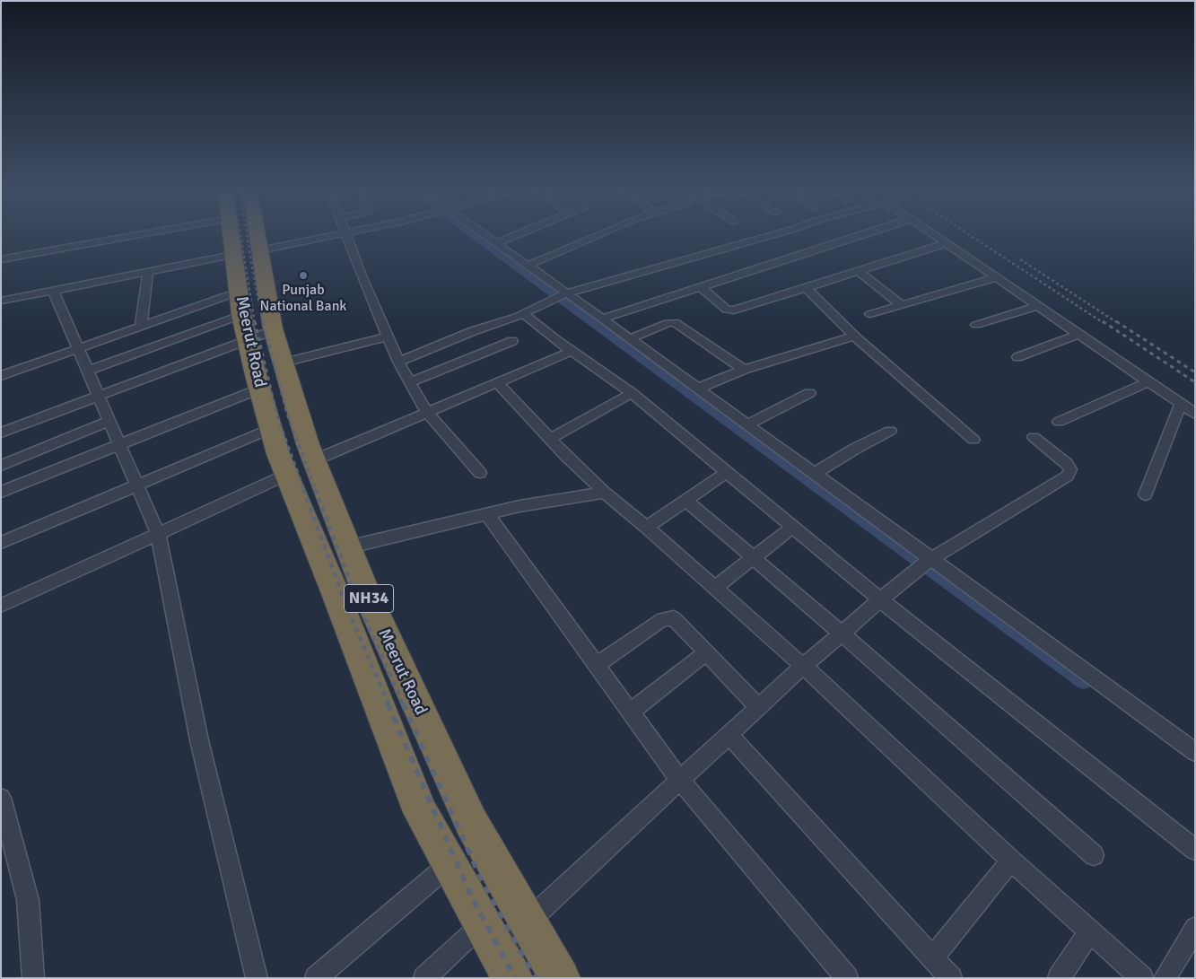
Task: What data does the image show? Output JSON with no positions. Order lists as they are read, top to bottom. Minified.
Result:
{"streets":{"highway":["Meerut Road","NH34"]},"places":["Punjab National Bank"]}
